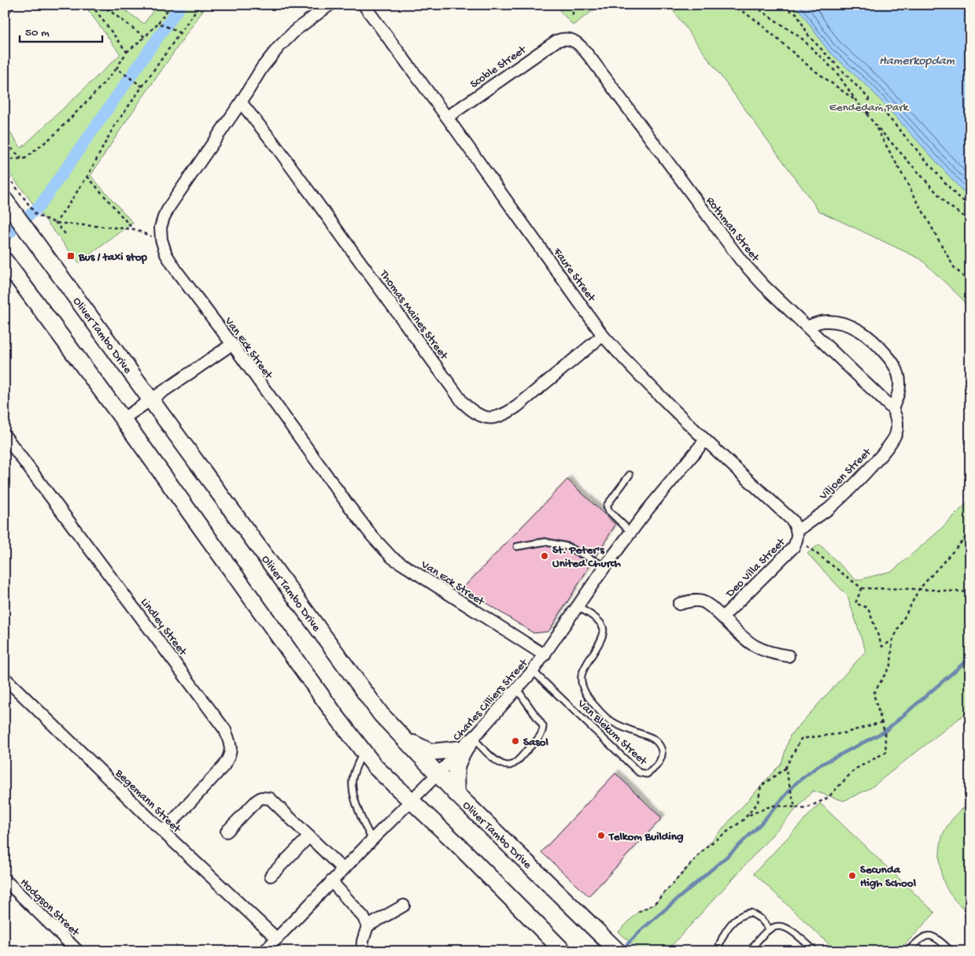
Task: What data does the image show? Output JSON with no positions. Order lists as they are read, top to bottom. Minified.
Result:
{"streets":{"street":["Scoble Street","Rothman Street","Faure Street","Thomas Maines Street","Oliver Tambo Drive","Van Eck Street","Viljoen Street","Deo Villa Street","Lindley Street","Charles Cilliers Street","Begemann Street","Hodgson Street"],"lane":["Van Blekum Street"]},"crossings":[["Scoble Street","Rothman Street"],["Scoble Street","Faure Street"],["Rothman Street","Viljoen Street"],["Faure Street","Thomas Maines Street"],["Faure Street","Viljoen Street"],["Faure Street","Deo Villa Street"],["Faure Street","Charles Cilliers Street"],["Thomas Maines Street","Van Eck Street"],["Oliver Tambo Drive","Charles Cilliers Street"],["Van Eck Street","Charles Cilliers Street"],["Viljoen Street","Deo Villa Street"],["Lindley Street","Begemann Street"],["Charles Cilliers Street","Van Blekum Street"],["Charles Cilliers Street","Begemann Street"]],"water":["Hamerkopdam"],"parks":["Eendedam Park"],"places":{"transit":["Bus / taxi stop"],"other":["St. Peter's United Church","Sasol","Telkom Building","Secunda High School"]},"scale_bar":"50 m"}
